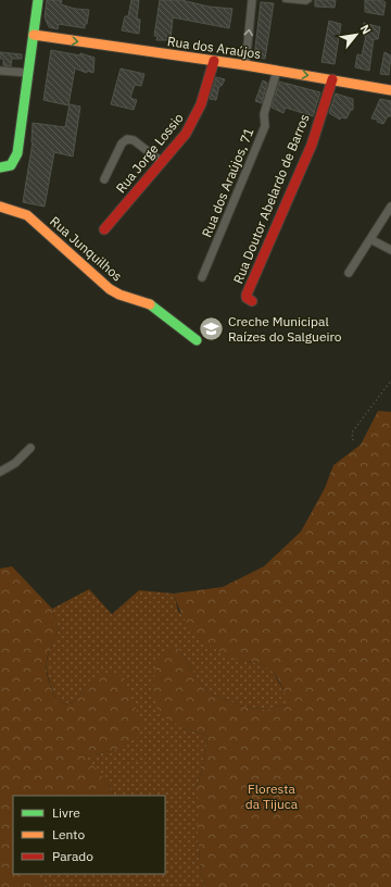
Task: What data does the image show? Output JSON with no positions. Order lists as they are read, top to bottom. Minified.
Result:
{"streets":{"street":["Rua dos Araújos","Rua Jorge Lossio","Rua dos Araújos, 71","Rua Doutor Abelardo de Barros","Rua Junquilhos"]},"crossings":[["Rua dos Araújos","Rua Jorge Lossio"],["Rua dos Araújos","Rua dos Araújos, 71"],["Rua dos Araújos","Rua Doutor Abelardo de Barros"]],"one_way":["Rua dos Araújos"],"parks":["Floresta da Tijuca"],"places":{"school or university":["Creche Municipal Raízes do Salgueiro"]},"legend":["Livre","Lento","Parado"],"north":"top right"}
